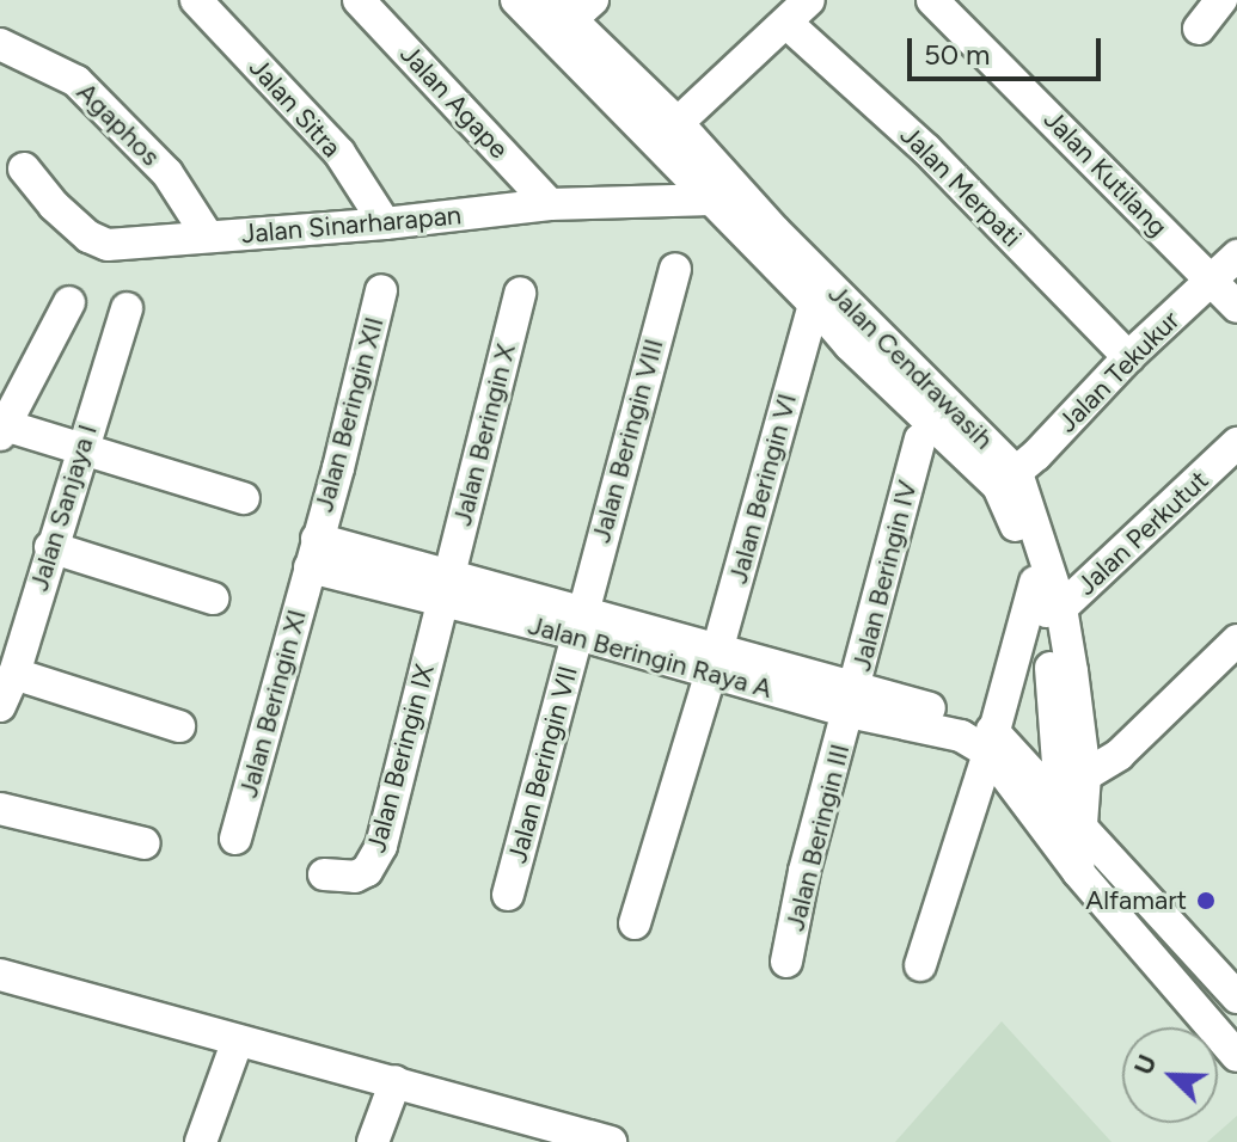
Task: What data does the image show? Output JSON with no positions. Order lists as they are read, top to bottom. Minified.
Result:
{"streets":{"street":["Jalan Agape","Jalan Sitra","Agaphos","Jalan Kutilang","Jalan Merpati","Jalan Sinarharapan","Jalan Cendrawasih","Jalan Tekukur","Jalan Beringin XII","Jalan Beringin X","Jalan Beringin VIII","Jalan Beringin VI","Jalan Sanjaya I","Jalan Perkutut","Jalan Beringin IV","Jalan Beringin XI","Jalan Beringin IX","Jalan Beringin VII","Jalan Beringin III"]},"crossings":[["Jalan Agape","Jalan Sinarharapan"],["Jalan Sitra","Jalan Sinarharapan"],["Agaphos","Jalan Sinarharapan"],["Jalan Kutilang","Jalan Tekukur"],["Jalan Merpati","Jalan Tekukur"],["Jalan Sinarharapan","Jalan Cendrawasih"],["Jalan Cendrawasih","Jalan Tekukur"],["Jalan Cendrawasih","Jalan Beringin VI"],["Jalan Cendrawasih","Jalan Perkutut"],["Jalan Beringin XII","Jalan Beringin XI"],["Jalan Beringin X","Jalan Beringin IX"],["Jalan Beringin VIII","Jalan Beringin VII"],["Jalan Beringin IV","Jalan Beringin III"]],"places":["Alfamart"],"scale_bar":"50 m","north":"top left"}
